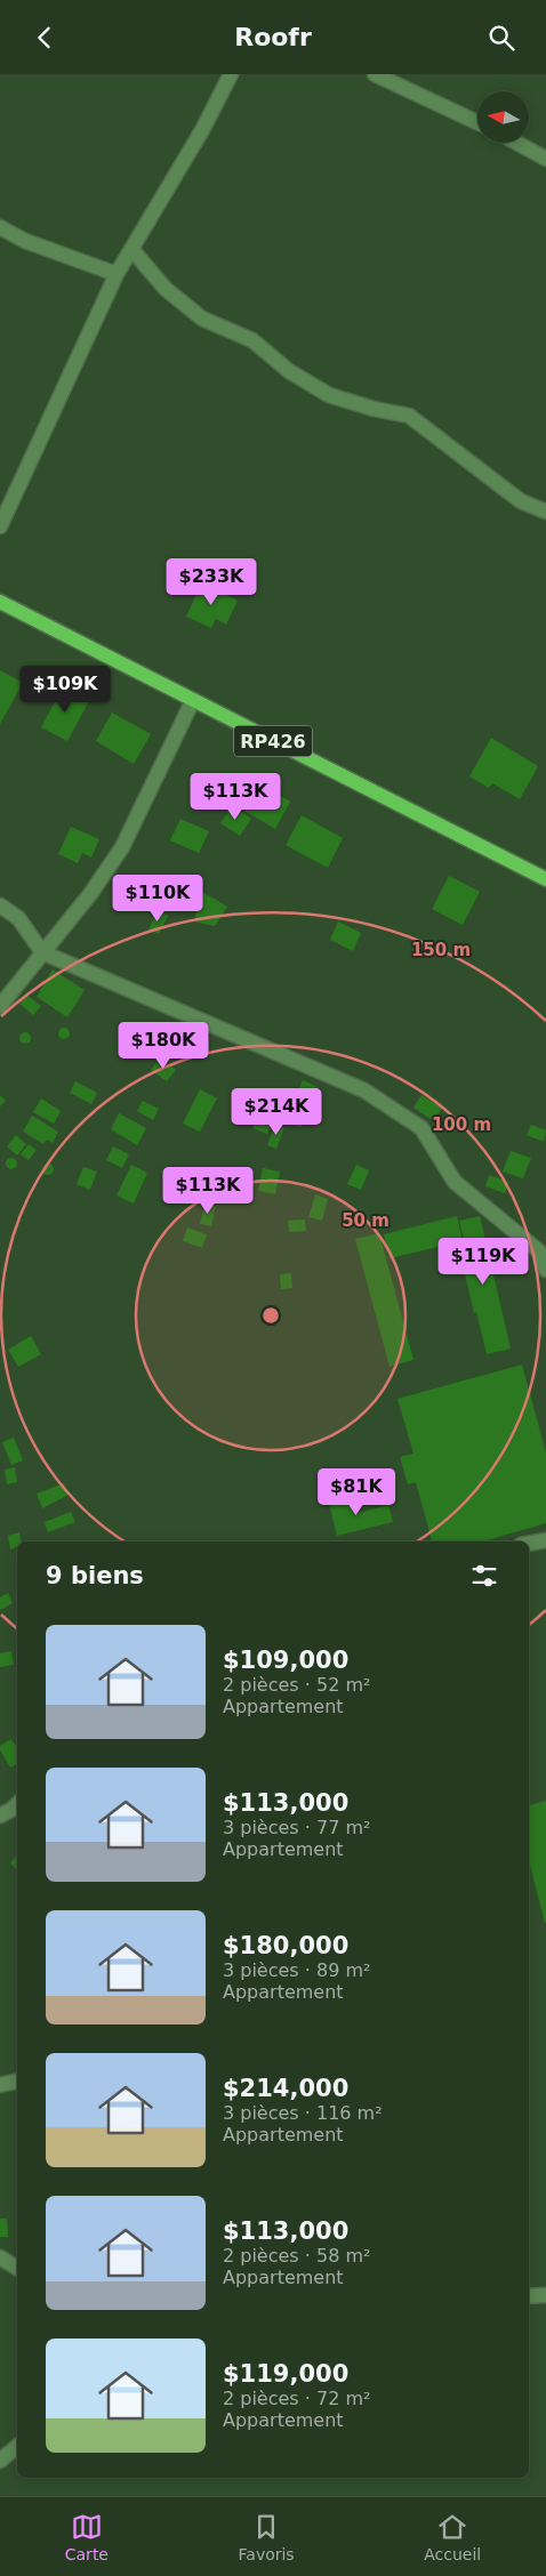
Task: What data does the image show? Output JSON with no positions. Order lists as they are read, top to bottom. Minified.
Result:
{"streets":{"main road":["RP426"]},"north":"left","page":{"header":"Roofr","price":["$233K","$109K","$113K","$110K","$180K","$214K","$113K","$119K","$81K"],"heading":"9 biens","list":[{"name":"$109,000","note":"2 pièces · 52 m² · Appartement"},{"name":"$113,000","note":"3 pièces · 77 m² · Appartement"},{"name":"$180,000","note":"3 pièces · 89 m² · Appartement"},{"name":"$214,000","note":"3 pièces · 116 m² · Appartement"},{"name":"$113,000","note":"2 pièces · 58 m² · Appartement"},{"name":"$119,000","note":"2 pièces · 72 m² · Appartement"}],"tabs":["Carte","Favoris","Accueil"]},"rings":["150 m","100 m","50 m"]}
